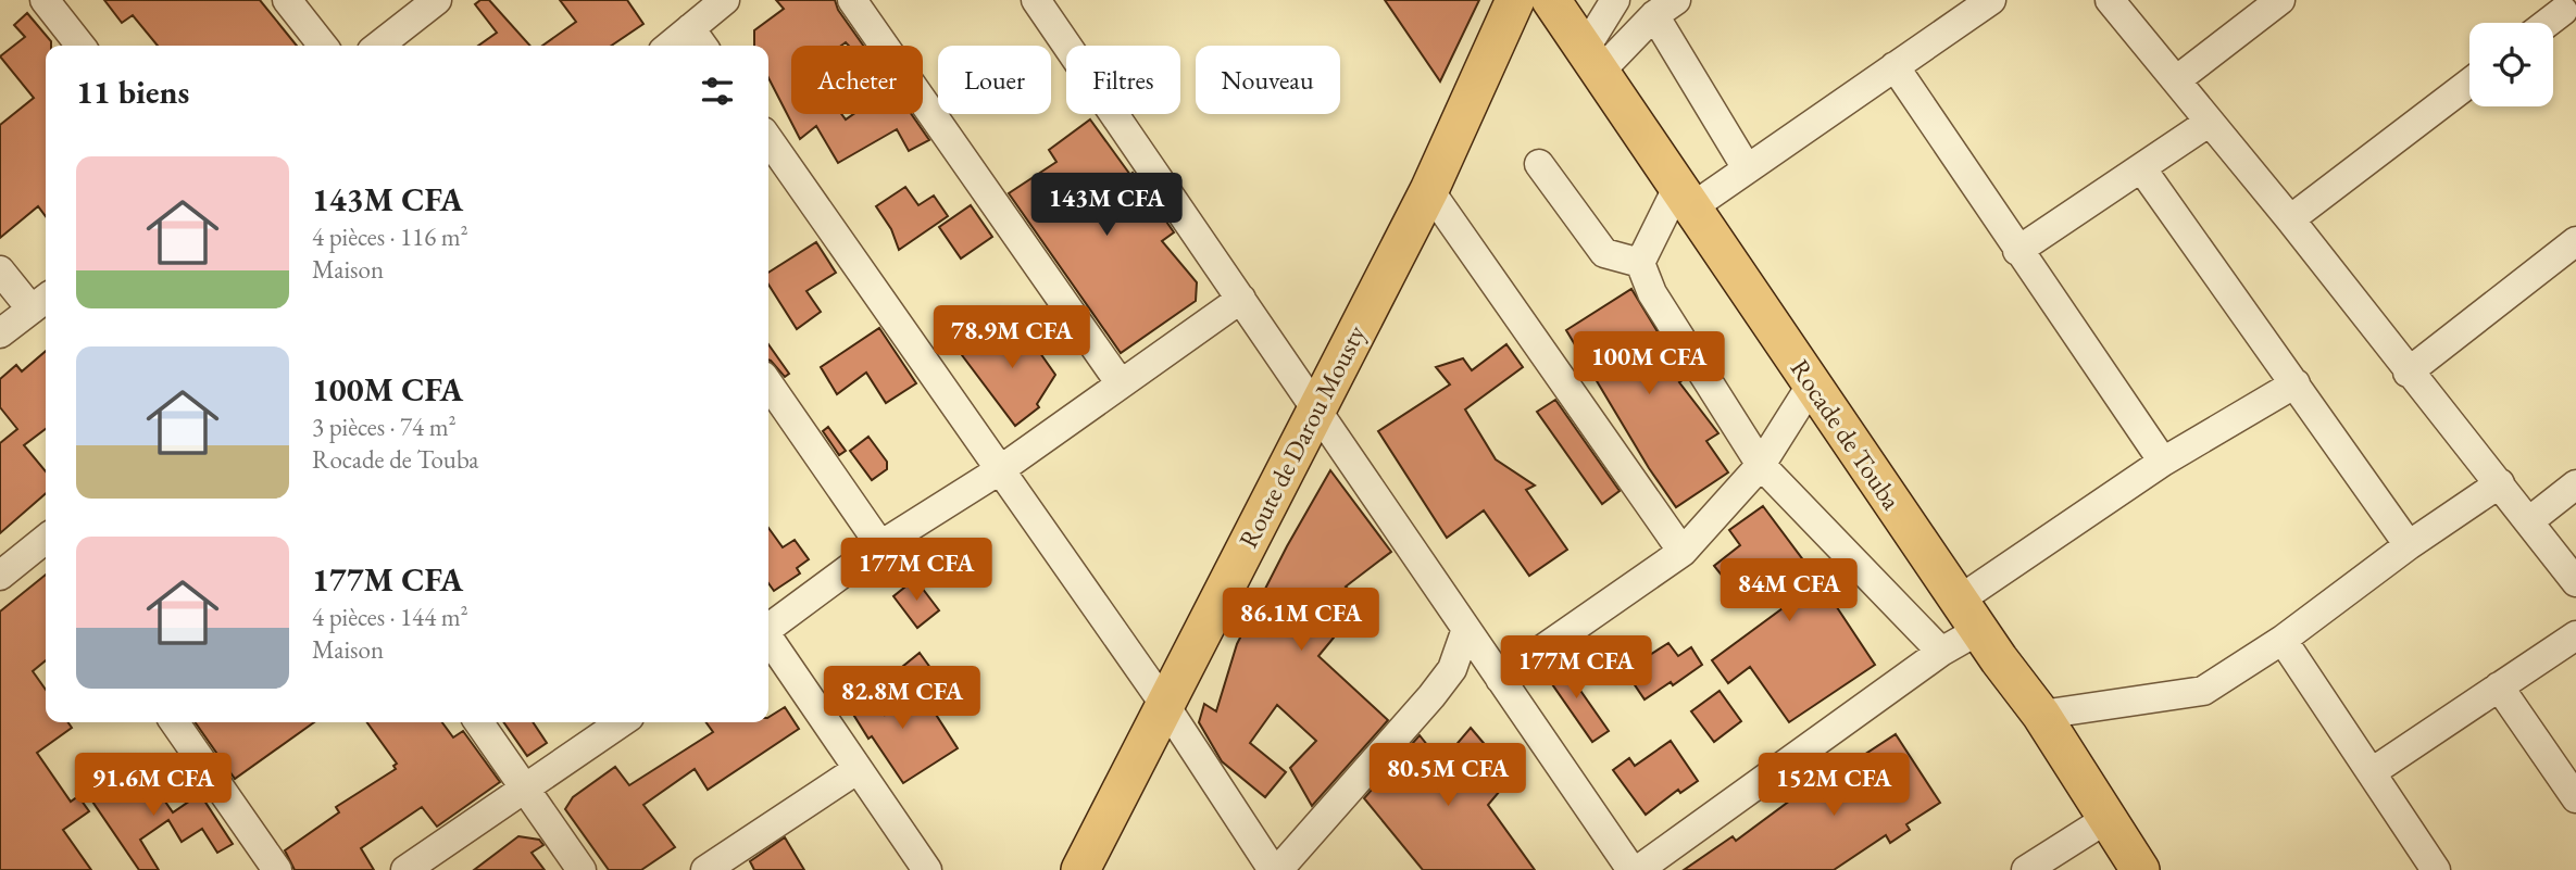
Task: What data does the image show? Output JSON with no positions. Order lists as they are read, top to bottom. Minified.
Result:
{"streets":{"main road":["Rocade de Touba","Route de Darou Mousty"]},"page":{"chip":["Acheter","Louer","Filtres","Nouveau"],"heading":"11 biens","list":[{"name":"143M CFA","note":"4 pièces · 116 m² · Maison"},{"name":"100M CFA","note":"3 pièces · 74 m² · Rocade de Touba"},{"name":"177M CFA","note":"4 pièces · 144 m² · Maison"}],"price":["143M CFA","78.9M CFA","100M CFA","177M CFA","84M CFA","86.1M CFA","177M CFA","82.8M CFA","80.5M CFA","91.6M CFA","152M CFA"]}}
